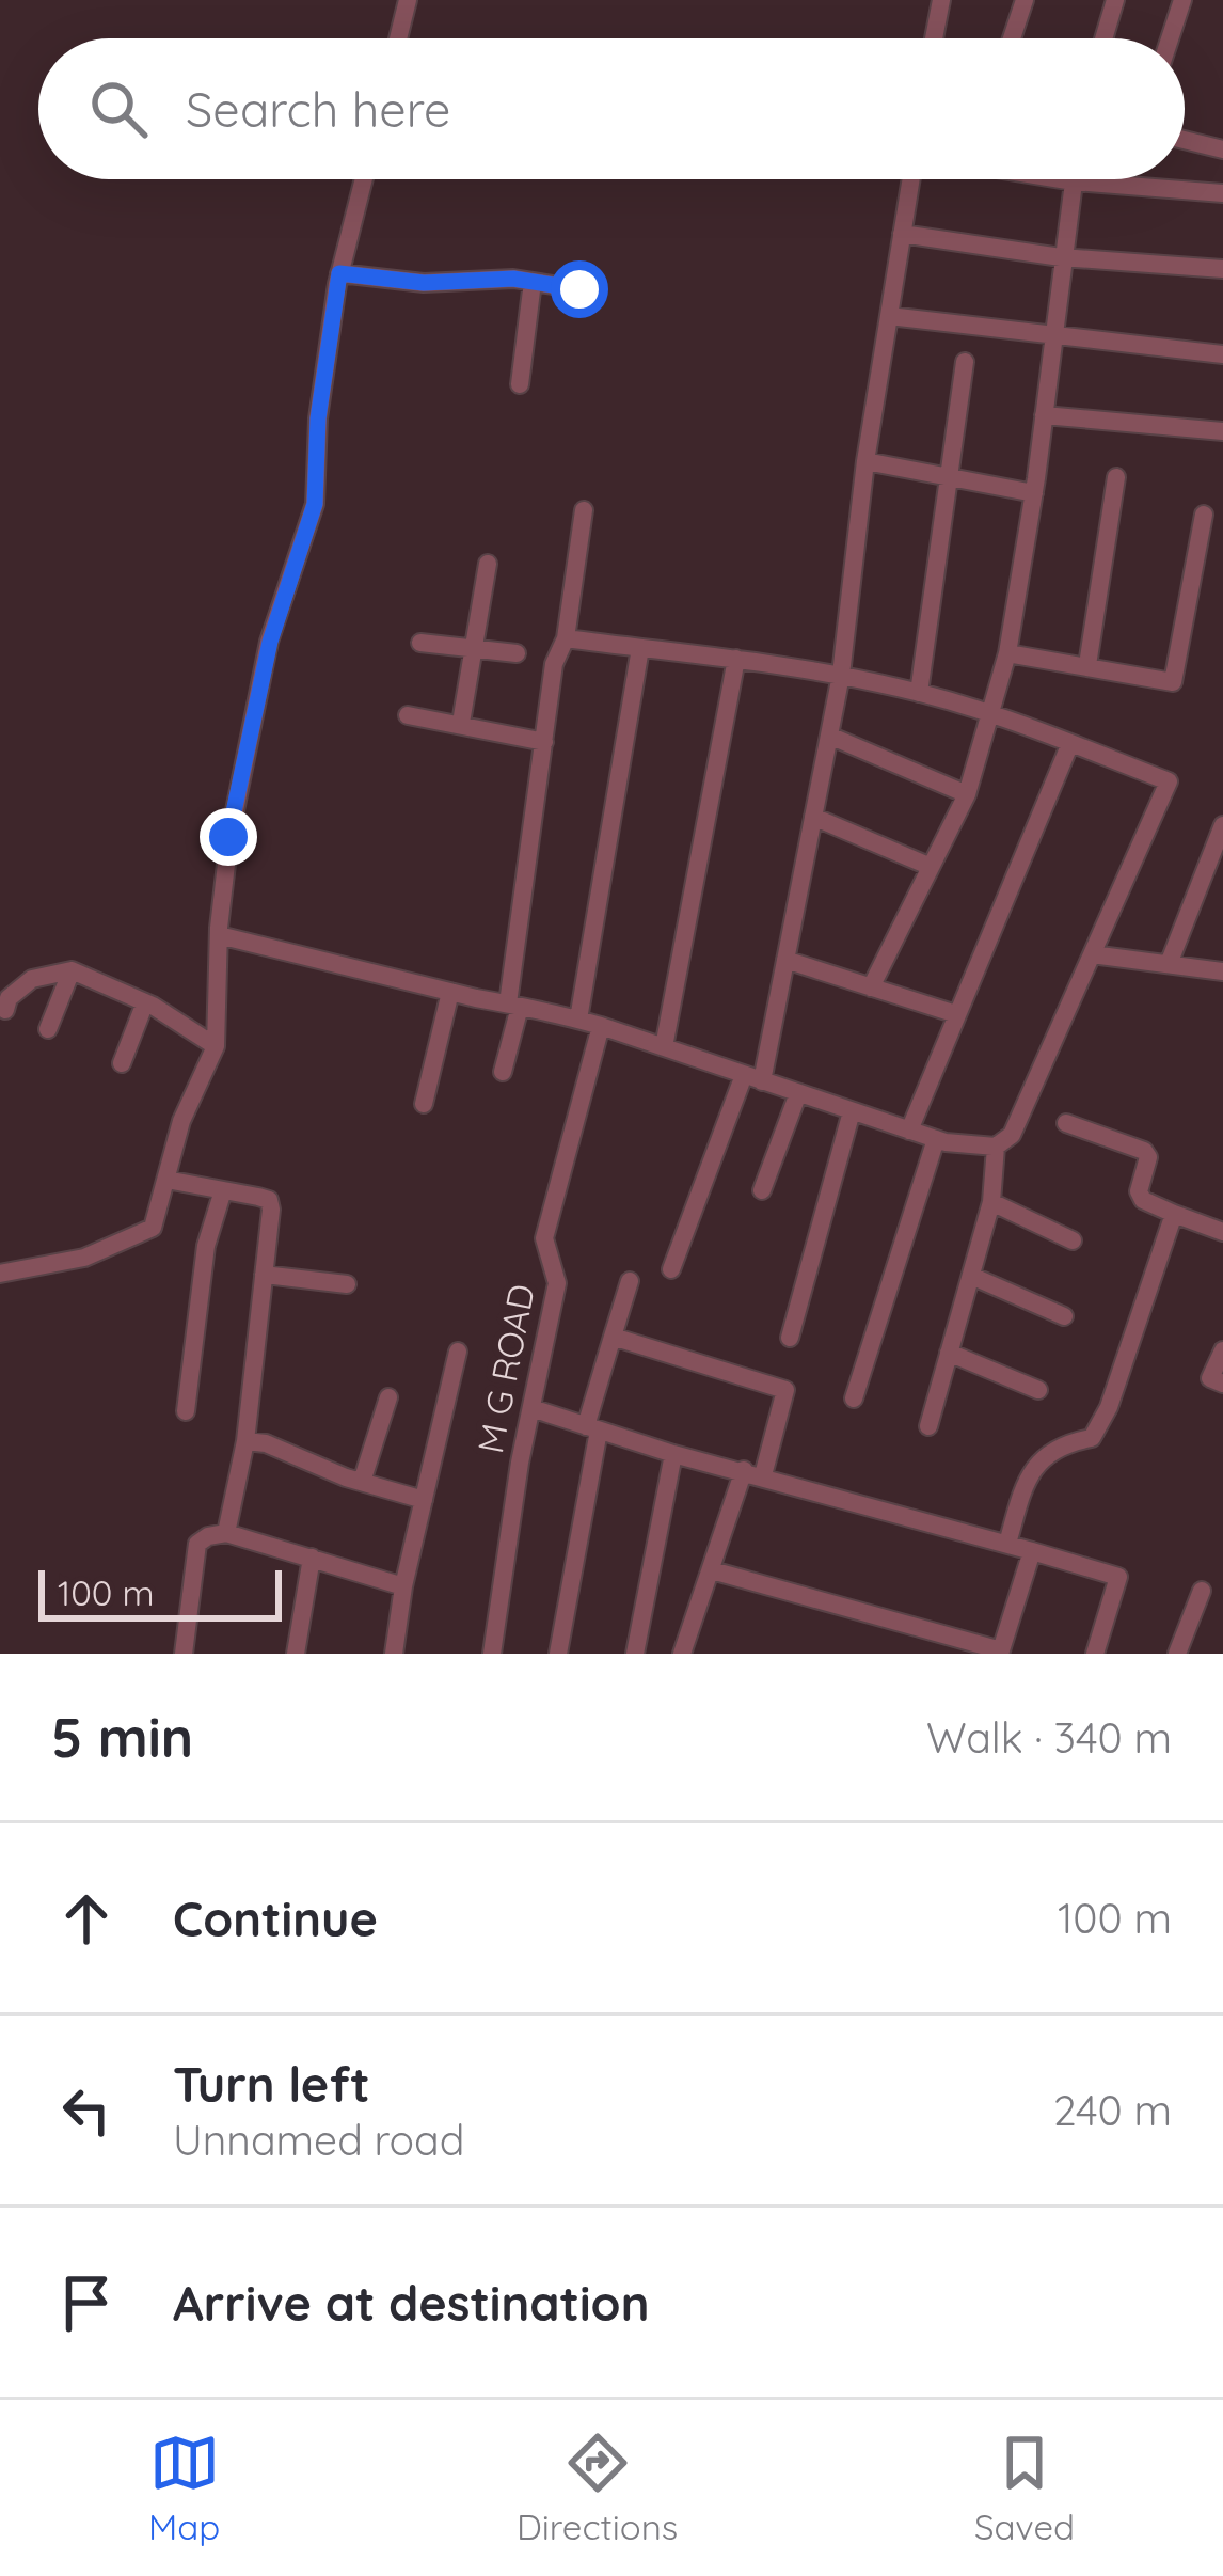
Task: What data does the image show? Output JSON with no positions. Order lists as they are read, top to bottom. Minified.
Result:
{"streets":{"street":["M G ROAD"]},"scale_bar":"100 m","page":{"search":"Search here","scale":"100 m","heading":["5 min","Walk · 340 m"],"list":[["Continue","100 m"],["Turn left","Unnamed road","240 m"],"Arrive at destination"],"nav":["Map","Directions","Saved"]}}
